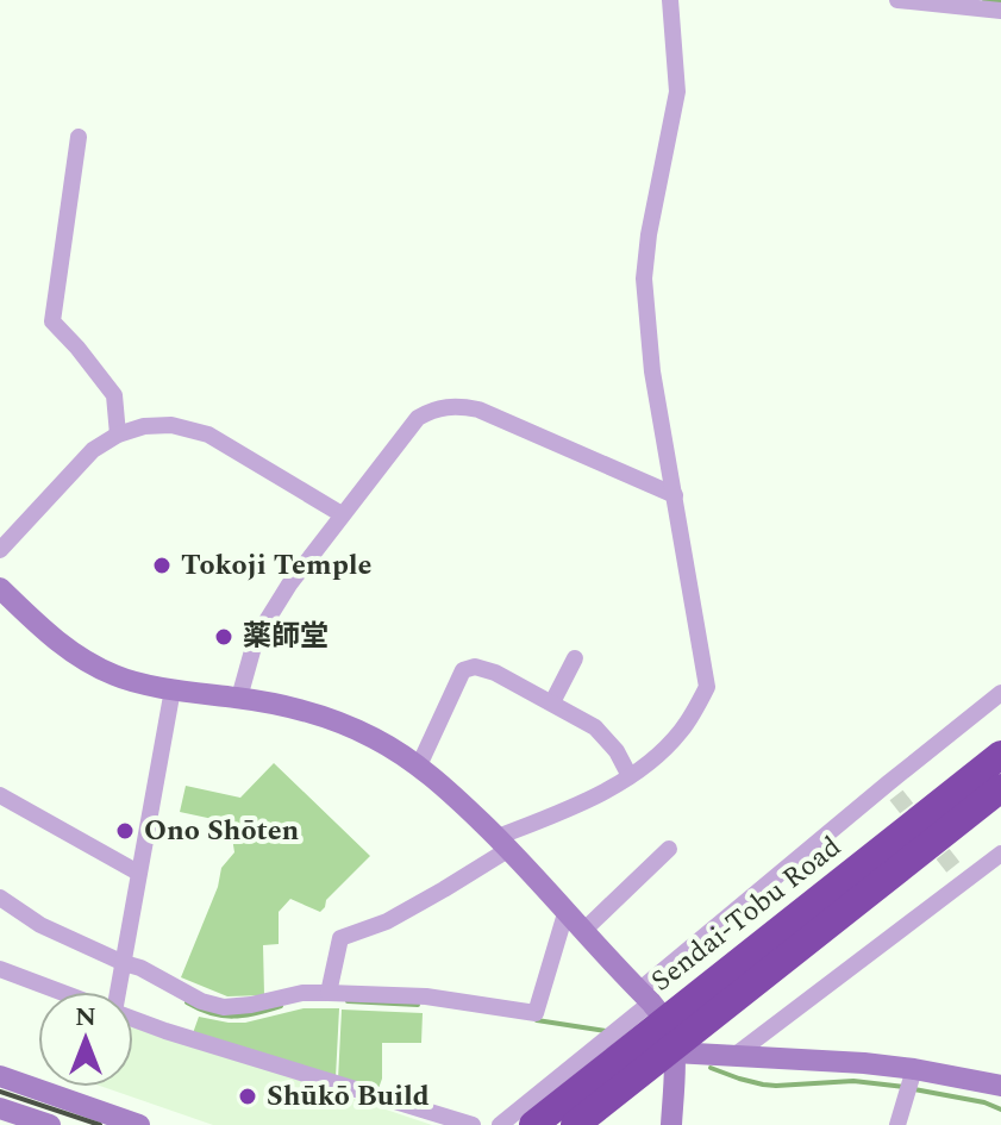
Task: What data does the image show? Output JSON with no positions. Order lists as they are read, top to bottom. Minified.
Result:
{"streets":{"highway":["Sendai-Tobu Road"]},"places":["Tokoji Temple","薬師堂","Ono Shōten","Shūkō Build"],"north":"top"}
